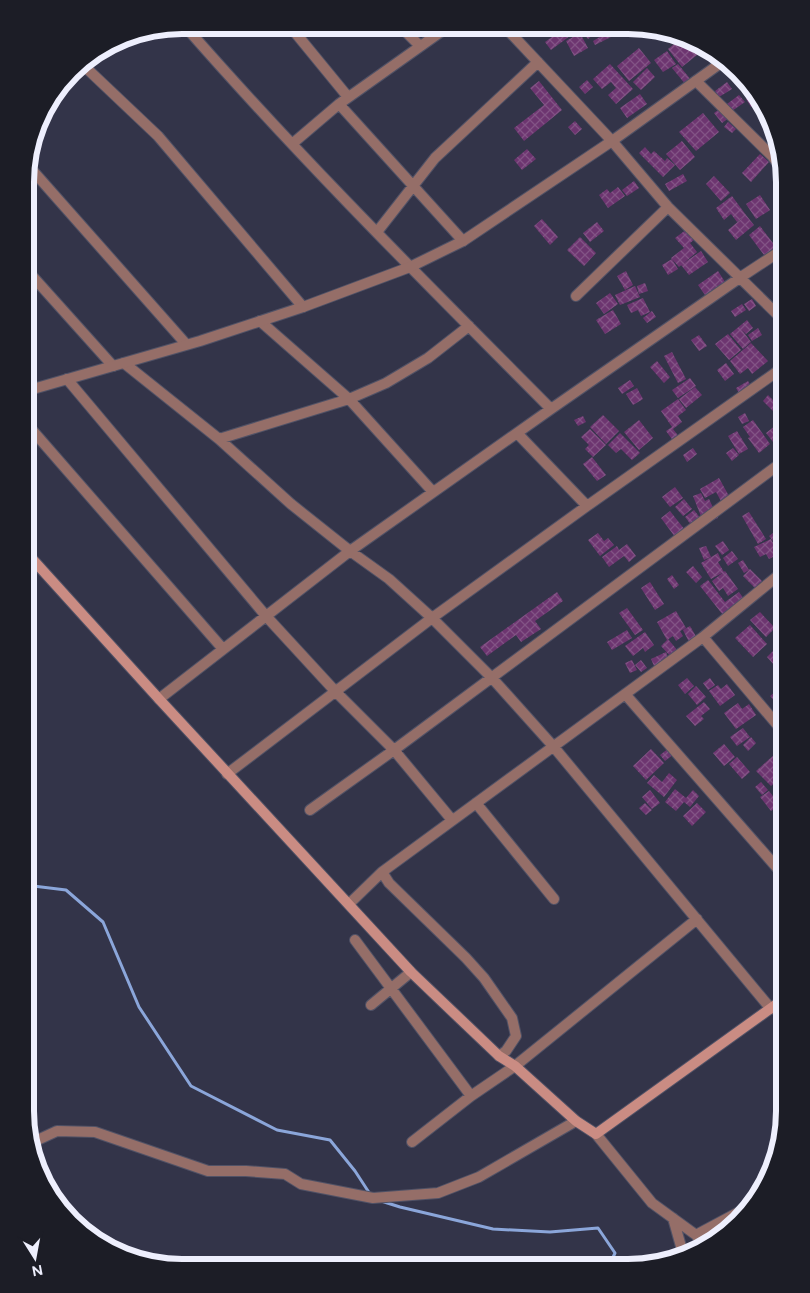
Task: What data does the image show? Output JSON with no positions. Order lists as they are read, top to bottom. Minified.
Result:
{"north":"bottom"}
